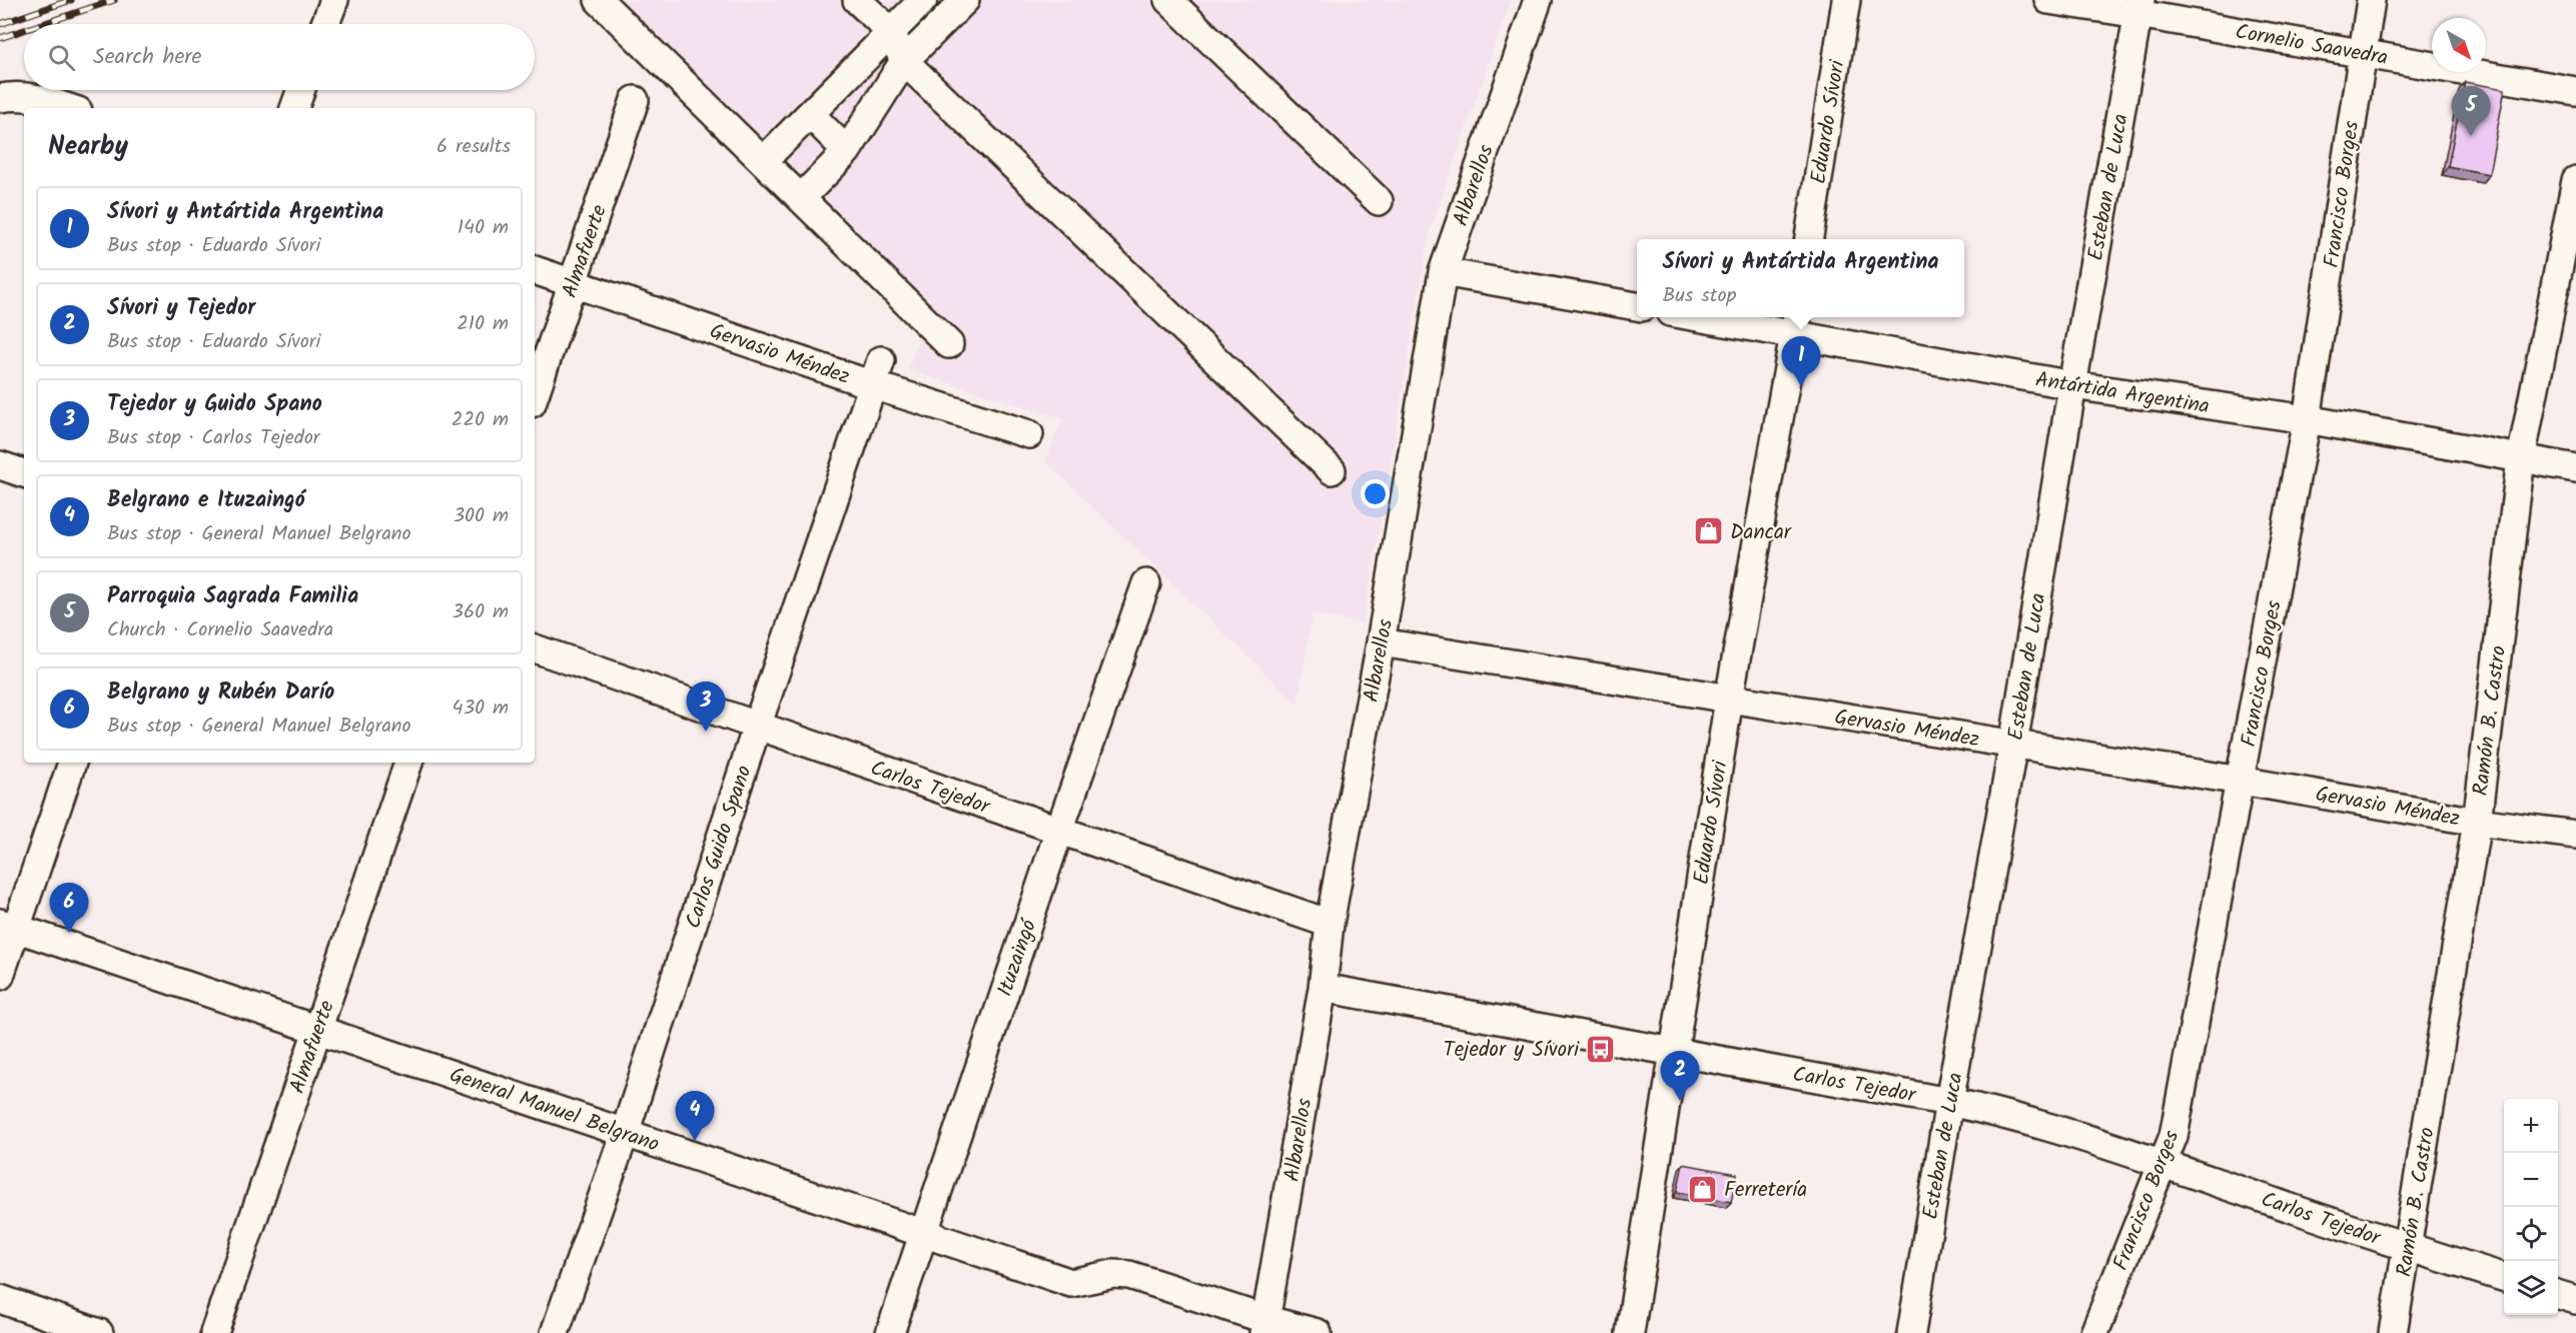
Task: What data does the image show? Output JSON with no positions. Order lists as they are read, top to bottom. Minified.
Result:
{"streets":{"street":["Cornelio Saavedra","Eduardo Sívori","Albarellos","Esteban de Luca","Francisco Borges","Almafuerte","Gervasio Méndez","Antártida Argentina","Ramón B. Castro","Carlos Tejedor","Carlos Guido Spano","Ituzaingó","General Manuel Belgrano"]},"crossings":[["Cornelio Saavedra","Esteban de Luca"],["Cornelio Saavedra","Francisco Borges"],["Eduardo Sívori","Gervasio Méndez"],["Eduardo Sívori","Antártida Argentina"],["Eduardo Sívori","Carlos Tejedor"],["Albarellos","Gervasio Méndez"],["Albarellos","Carlos Tejedor"],["Albarellos","General Manuel Belgrano"],["Esteban de Luca","Gervasio Méndez"],["Esteban de Luca","Antártida Argentina"],["Esteban de Luca","Carlos Tejedor"],["Francisco Borges","Gervasio Méndez"],["Francisco Borges","Antártida Argentina"],["Francisco Borges","Carlos Tejedor"],["Almafuerte","Gervasio Méndez"],["Almafuerte","General Manuel Belgrano"],["Gervasio Méndez","Ramón B. Castro"],["Gervasio Méndez","Carlos Guido Spano"],["Antártida Argentina","Ramón B. Castro"],["Ramón B. Castro","Carlos Tejedor"],["Carlos Tejedor","Carlos Guido Spano"],["Carlos Tejedor","Ituzaingó"],["Carlos Guido Spano","General Manuel Belgrano"],["Ituzaingó","General Manuel Belgrano"]],"places":{"shop":["Dancar","Ferretería"],"bus stop":["Tejedor y Sívori"]},"north":"bottom right","page":{"search":"Search here","pins":["5","1","3","6","2","4"],"heading":["Nearby","6 results"],"list":[{"mark":"1","name":"Sívori y Antártida Argentina","note":"Bus stop · Eduardo Sívori","value":"140 m"},{"mark":"2","name":"Sívori y Tejedor","note":"Bus stop · Eduardo Sívori","value":"210 m"},{"mark":"3","name":"Tejedor y Guido Spano","note":"Bus stop · Carlos Tejedor","value":"220 m"},{"mark":"4","name":"Belgrano e Ituzaingó","note":"Bus stop · General Manuel Belgrano","value":"300 m"},{"mark":"5","name":"Parroquia Sagrada Familia","note":"Church · Cornelio Saavedra","value":"360 m"},{"mark":"6","name":"Belgrano y Rubén Darío","note":"Bus stop · General Manuel Belgrano","value":"430 m"}],"popup":["Sívori y Antártida Argentina","Bus stop"],"map_buttons":["+","−"]}}
